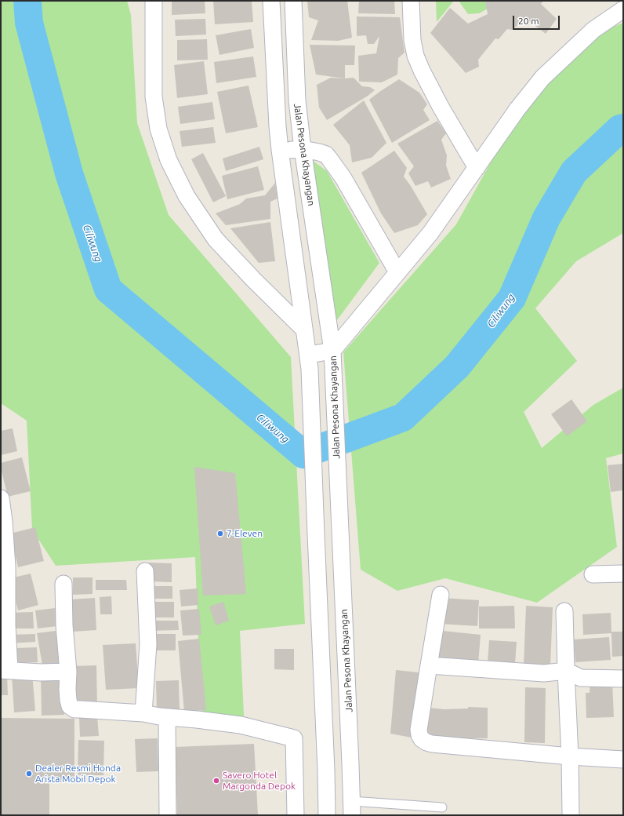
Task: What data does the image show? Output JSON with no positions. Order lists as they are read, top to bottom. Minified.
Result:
{"streets":{"street":["Jalan Pesona Khayangan"]},"water":["Ciliwung"],"places":["7-Eleven","Dealer Resmi Honda Arista Mobil Depok","Savero Hotel Margonda Depok"],"scale_bar":"20 m"}
